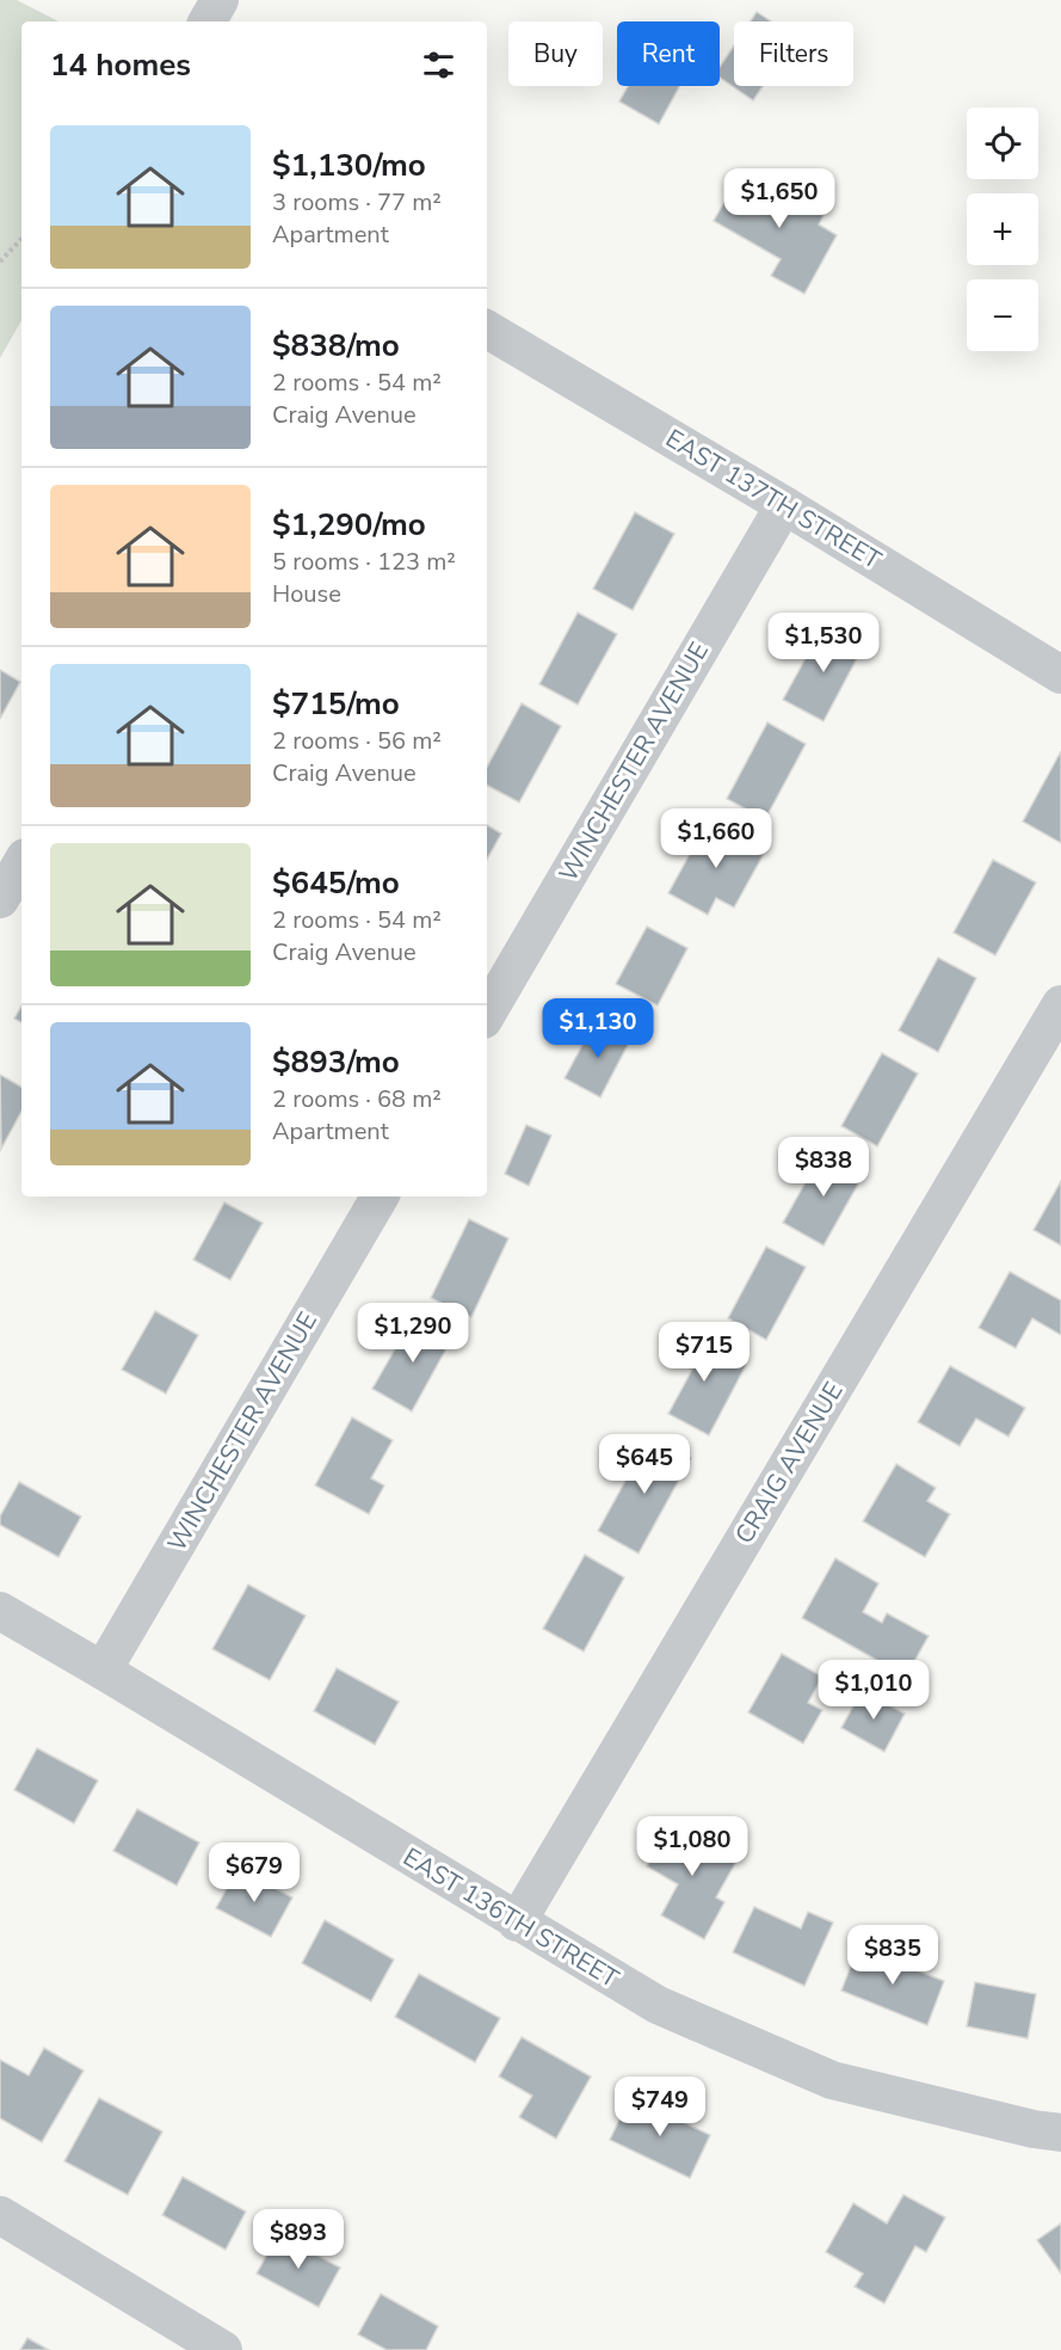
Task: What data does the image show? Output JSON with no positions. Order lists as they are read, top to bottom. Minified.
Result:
{"streets":{"street":["EAST 137TH STREET","WINCHESTER AVENUE","CRAIG AVENUE","EAST 136TH STREET"]},"crossings":[["EAST 137TH STREET","WINCHESTER AVENUE"],["WINCHESTER AVENUE","EAST 136TH STREET"],["CRAIG AVENUE","EAST 136TH STREET"]],"page":{"chip":["Buy","Rent","Filters"],"heading":"14 homes","map_buttons":["+","−"],"list":[{"name":"$1,130/mo","note":"3 rooms · 77 m² · Apartment"},{"name":"$838/mo","note":"2 rooms · 54 m² · Craig Avenue"},{"name":"$1,290/mo","note":"5 rooms · 123 m² · House"},{"name":"$715/mo","note":"2 rooms · 56 m² · Craig Avenue"},{"name":"$645/mo","note":"2 rooms · 54 m² · Craig Avenue"},{"name":"$893/mo","note":"2 rooms · 68 m² · Apartment"}],"price":["$1,650","$1,530","$1,660","$1,130","$838","$1,290","$715","$645","$1,010","$1,080","$679","$835","$749","$893"]}}
